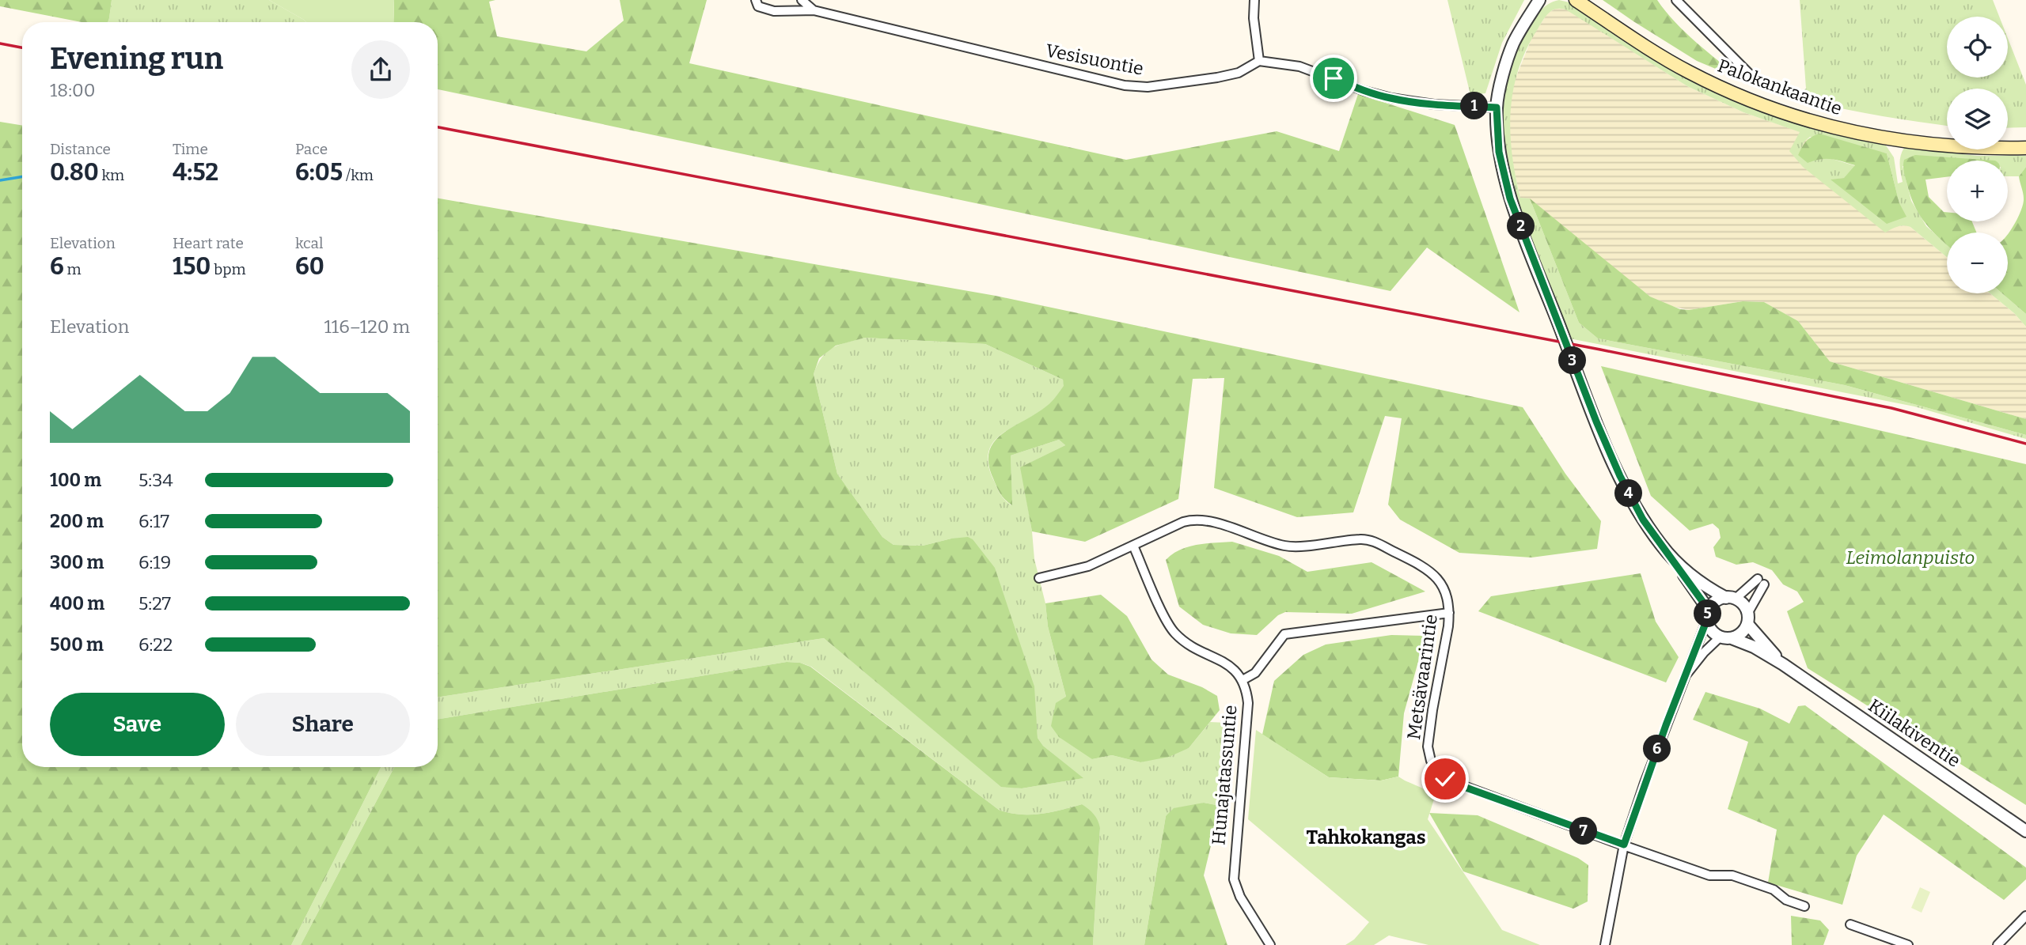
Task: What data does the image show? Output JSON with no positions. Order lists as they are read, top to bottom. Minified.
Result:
{"streets":{"main road":["Palokankaantie"],"street":["Vesisuontie","Metsävaarintie","Kiilakiventie","Hunajatassuntie"]},"crossings":[["Metsävaarintie","Hunajatassuntie"]],"districts":["Tahkokangas"],"parks":["Leimolanpuisto"],"page":{"map_buttons":["+","−"],"heading":["Evening run","18:00"],"pins":["1","2","3","4","5","6","7"],"stats":[["Distance","0.80 km"],["Time","4:52"],["Pace","6:05 /km"],["Elevation","6 m"],["Heart rate","150 bpm"],["kcal","60"]],"chart":["Elevation","116–120 m"],"list":[{"name":"100 m","note":"5:34"},{"name":"200 m","note":"6:17"},{"name":"300 m","note":"6:19"},{"name":"400 m","note":"5:27"},{"name":"500 m","note":"6:22"}],"buttons":["Save","Share"]}}
